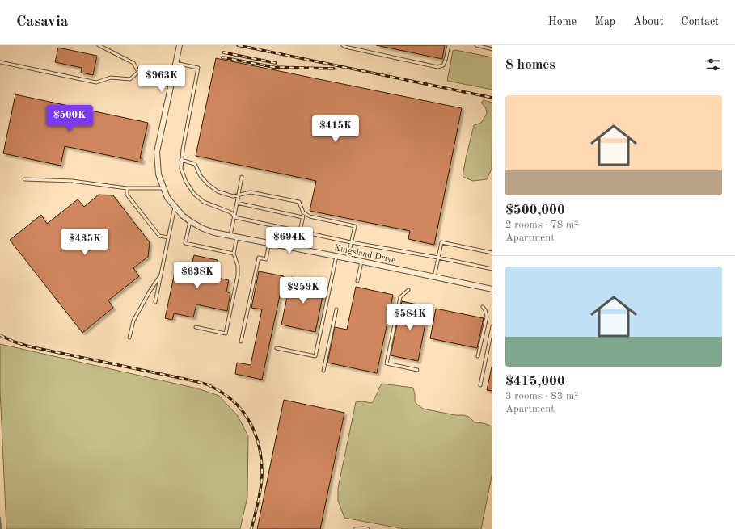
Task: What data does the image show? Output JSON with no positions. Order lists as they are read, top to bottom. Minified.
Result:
{"streets":{"street":["Kingsland Drive"]},"page":{"header":"Casavia","nav":["Home","Map","About","Contact"],"heading":"8 homes","price":["$963K","$500K","$415K","$694K","$435K","$638K","$259K","$584K"],"list":[{"name":"$500,000","note":"2 rooms · 78 m² · Apartment"},{"name":"$415,000","note":"3 rooms · 83 m² · Apartment"}]}}
